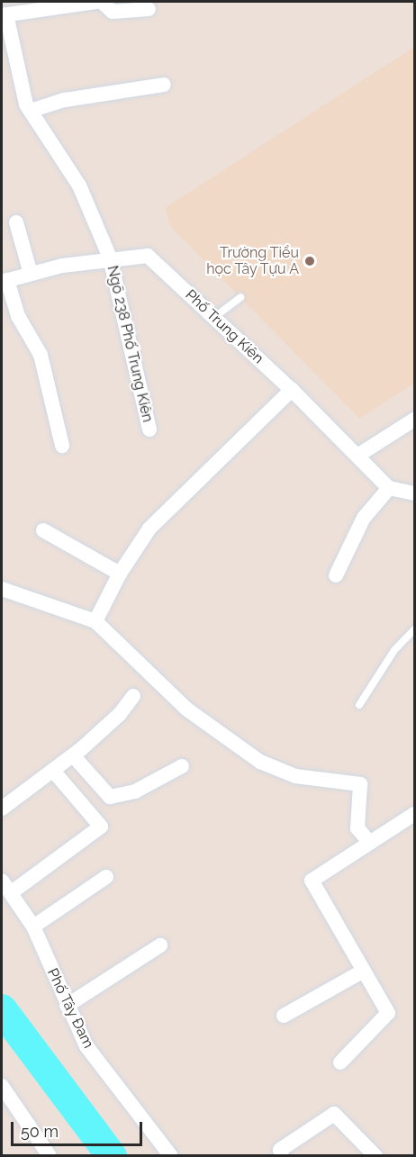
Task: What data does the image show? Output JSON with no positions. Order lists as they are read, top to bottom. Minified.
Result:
{"streets":{"street":["Phố Trung Kiên","Ngõ 238 Phố Trung Kiên","Phố Tây Đam"]},"crossings":[["Phố Trung Kiên","Ngõ 238 Phố Trung Kiên"]],"places":["Trường Tiểu học Tây Tựu A"],"scale_bar":"50 m"}
